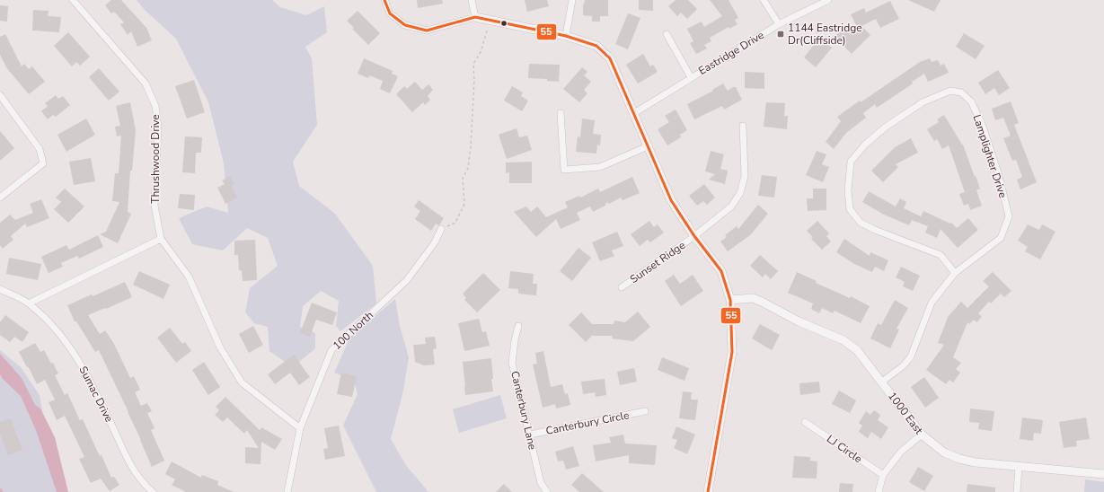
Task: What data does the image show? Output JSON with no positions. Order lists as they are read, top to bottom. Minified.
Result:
{"streets":{"street":["Eastridge Drive","Lamplighter Drive","Thrushwood Drive","Sunset Ridge","100 North","Sumac Drive","Canterbury Lane","1000 East","Canterbury Circle","LJ Circle"]},"crossings":[["Lamplighter Drive","1000 East"],["Thrushwood Drive","100 North"],["Canterbury Lane","Canterbury Circle"]],"places":{"transit":["1144 Eastridge Dr(Cliffside)"]},"lines":["transit line 55"]}
